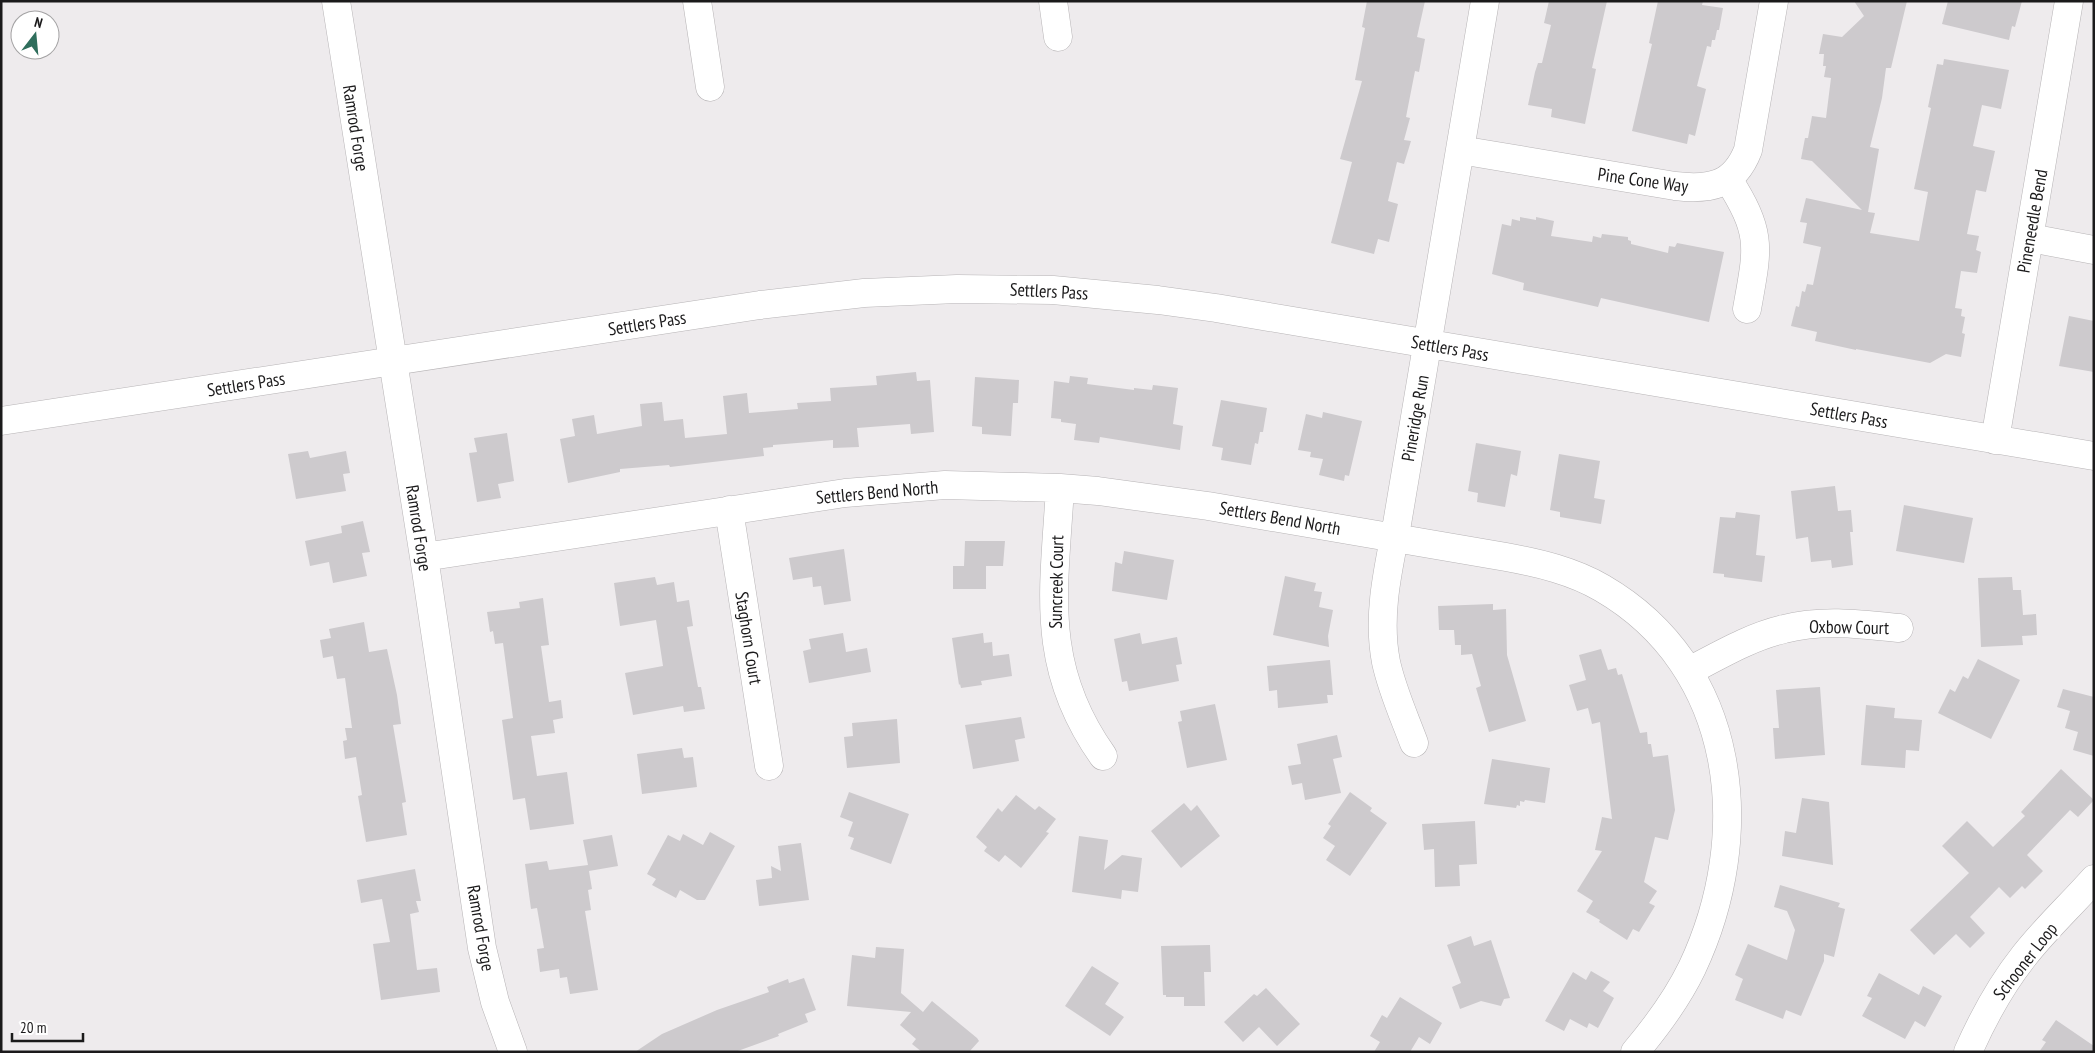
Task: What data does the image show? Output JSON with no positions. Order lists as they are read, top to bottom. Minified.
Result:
{"streets":{"street":["Ramrod Forge","Pine Cone Way","Pineneedle Bend","Settlers Pass","Pineridge Run","Settlers Bend North","Suncreek Court","Oxbow Court","Staghorn Court","Schooner Loop"]},"crossings":[["Ramrod Forge","Settlers Pass"],["Ramrod Forge","Settlers Bend North"],["Pine Cone Way","Pineridge Run"],["Pineneedle Bend","Settlers Pass"],["Settlers Pass","Pineridge Run"],["Pineridge Run","Settlers Bend North"],["Settlers Bend North","Suncreek Court"],["Settlers Bend North","Oxbow Court"],["Settlers Bend North","Staghorn Court"]],"scale_bar":"20 m","north":"top"}
